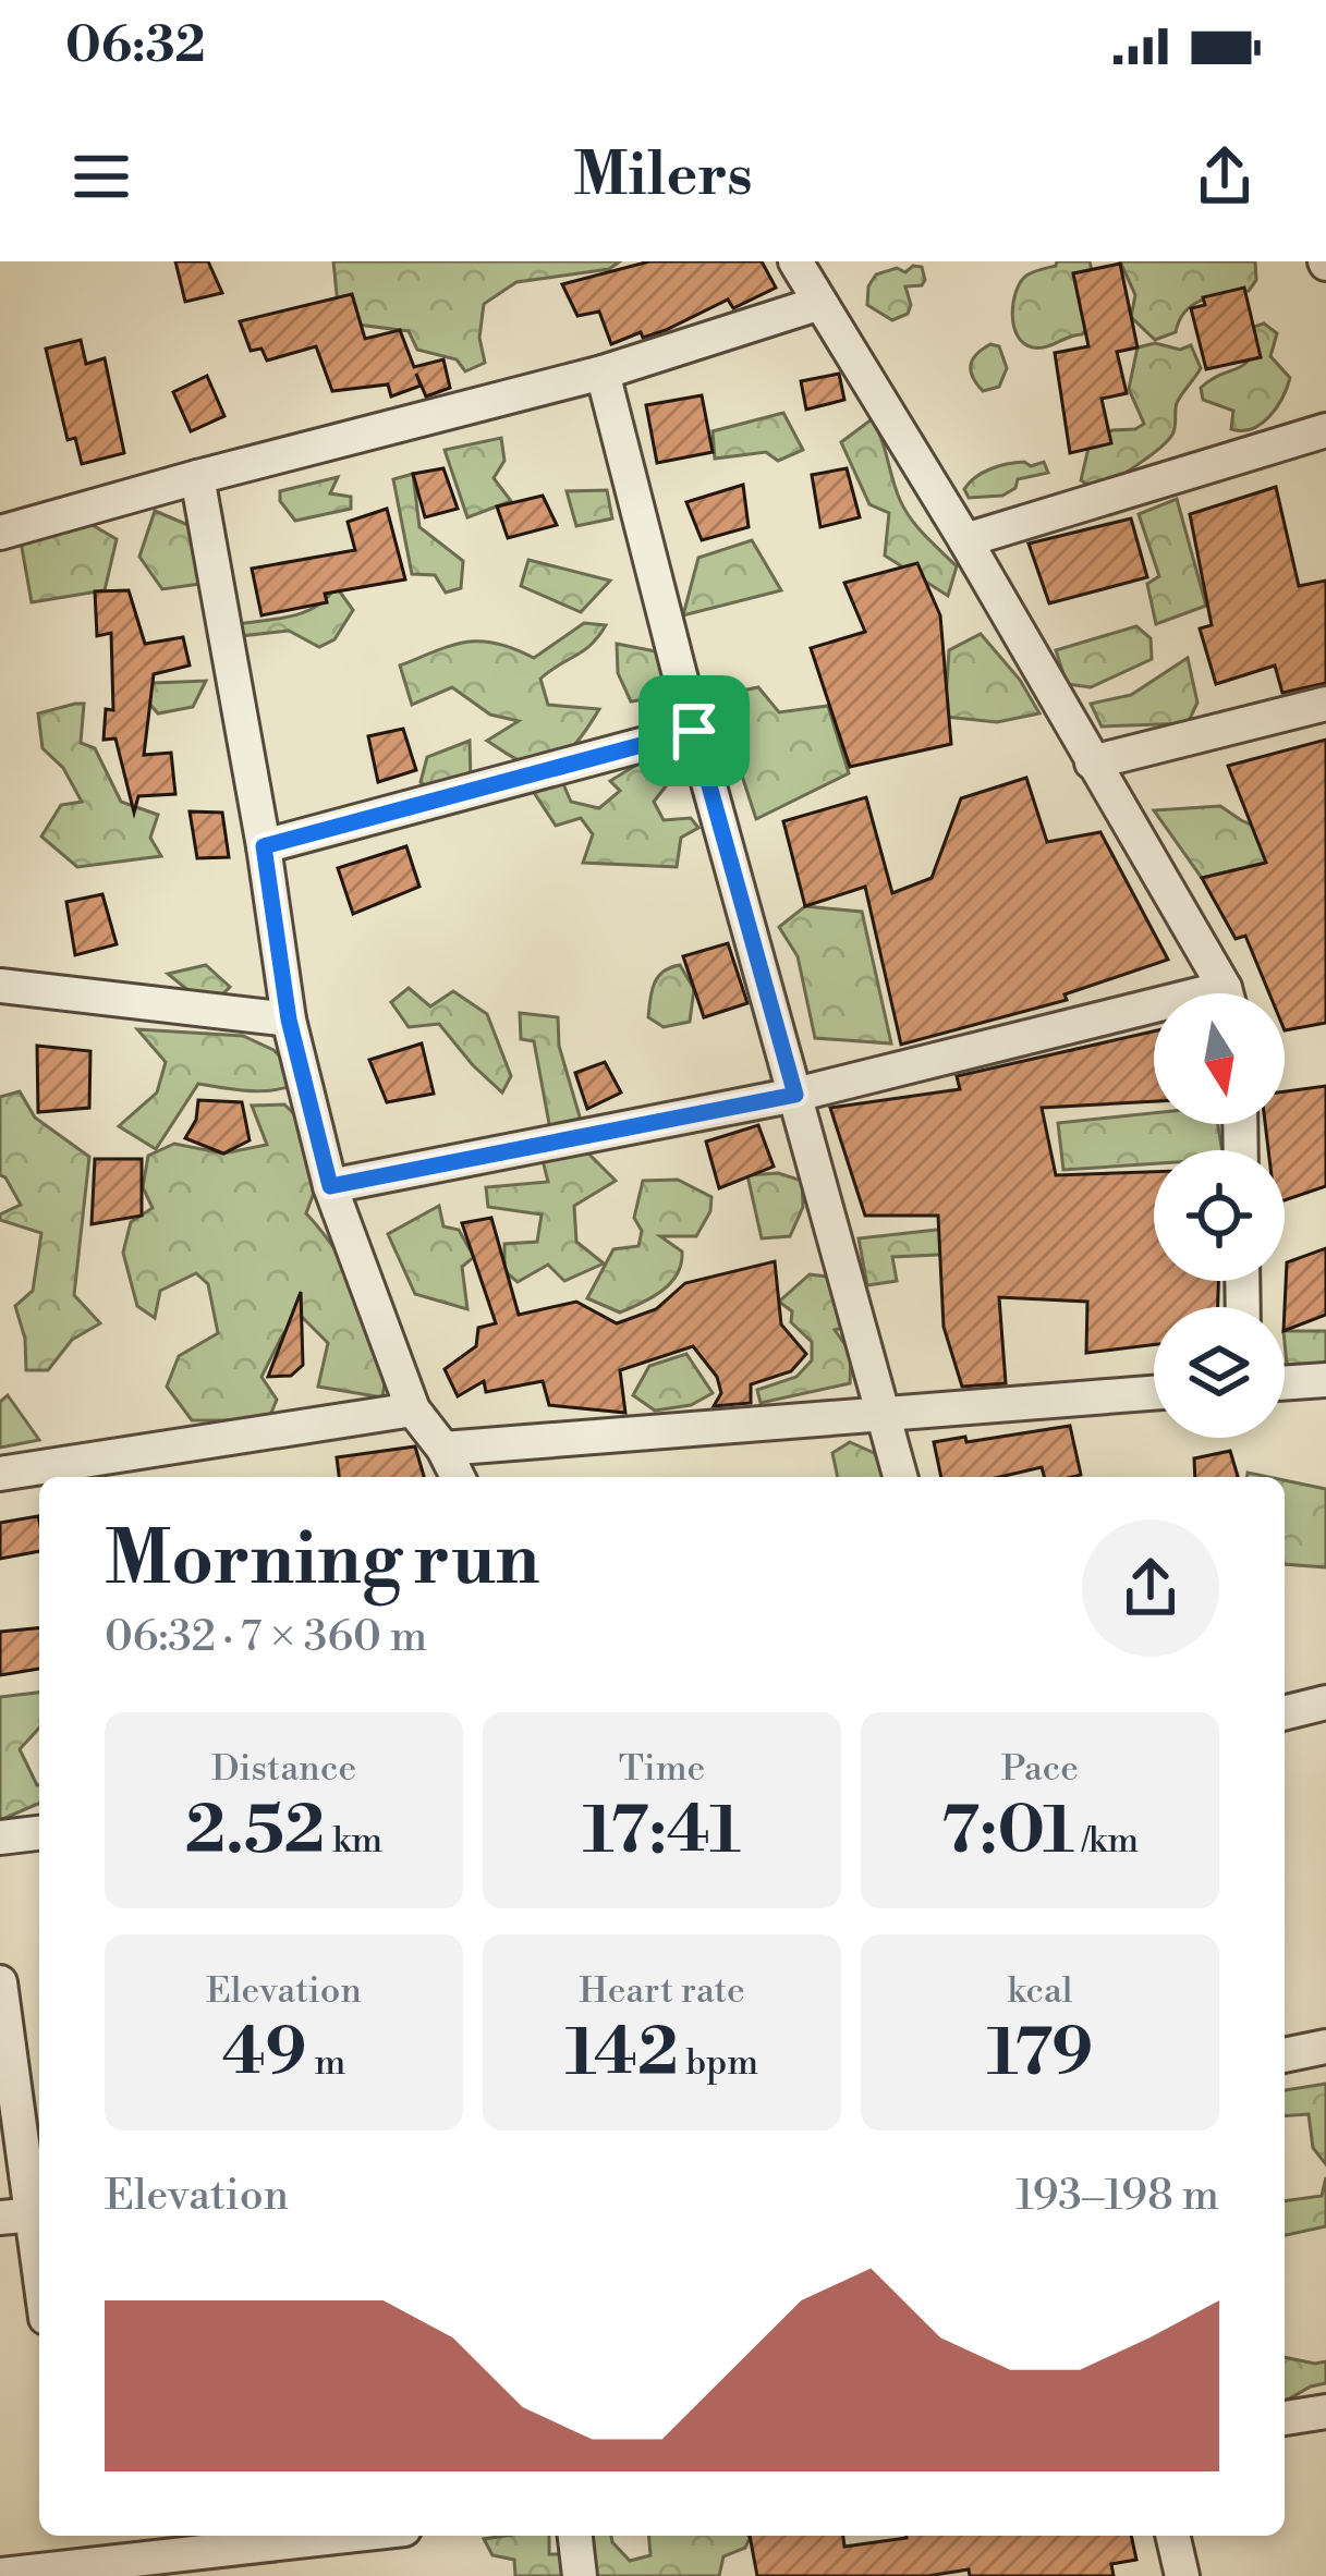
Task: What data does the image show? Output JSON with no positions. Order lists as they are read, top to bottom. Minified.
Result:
{"north":"bottom","page":{"status":"06:32","header":"Milers","heading":["Morning run","06:32 · 7 × 360 m"],"stats":[["Distance","2.52 km"],["Time","17:41"],["Pace","7:01 /km"],["Elevation","49 m"],["Heart rate","142 bpm"],["kcal","179"]],"chart":["Elevation","193–198 m"]}}
